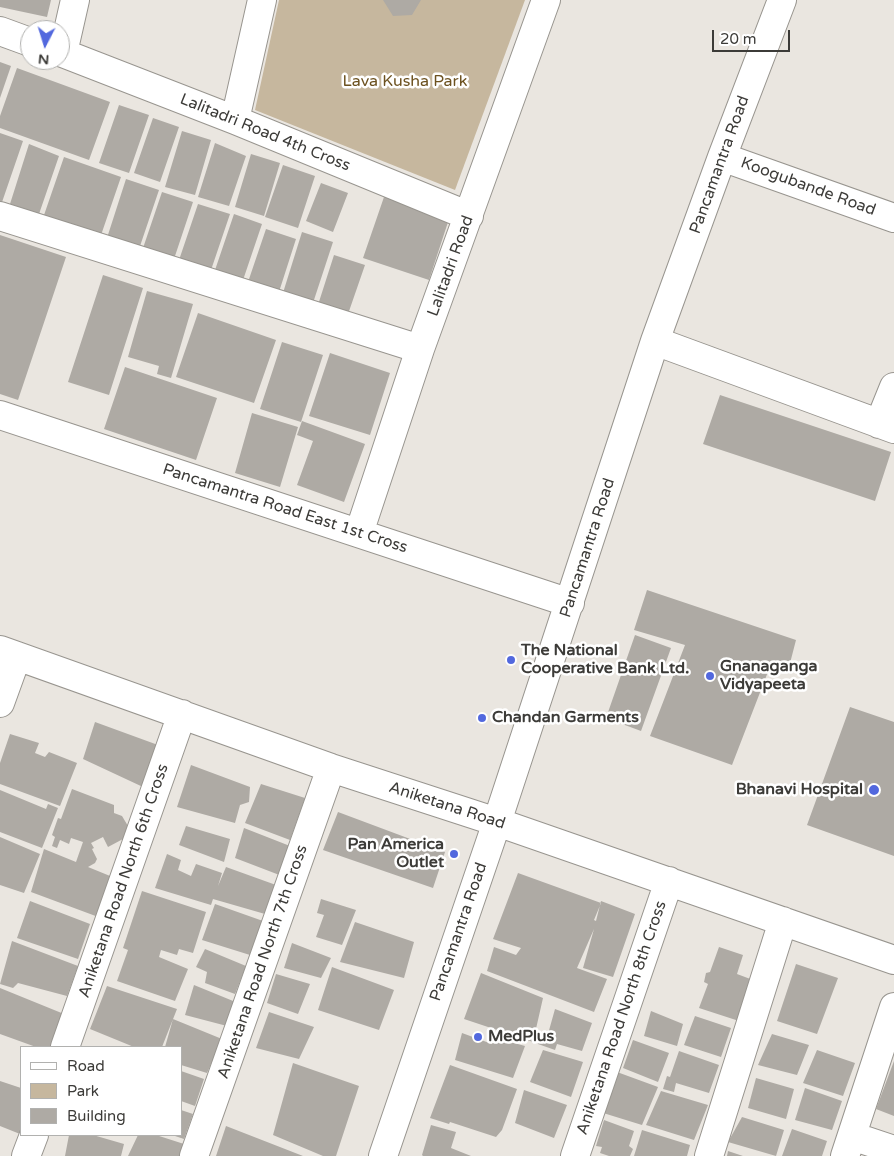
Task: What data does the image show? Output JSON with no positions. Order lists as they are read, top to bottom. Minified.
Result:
{"streets":{"street":["Lalitadri Road 4th Cross","Pancamantra Road","Koogubande Road","Lalitadri Road","Pancamantra Road East 1st Cross","Aniketana Road","Aniketana Road North 6th Cross","Aniketana Road North 7th Cross","Aniketana Road North 8th Cross"]},"crossings":[["Lalitadri Road 4th Cross","Lalitadri Road"],["Pancamantra Road","Koogubande Road"],["Pancamantra Road","Pancamantra Road East 1st Cross"],["Pancamantra Road","Aniketana Road"],["Lalitadri Road","Pancamantra Road East 1st Cross"],["Aniketana Road","Aniketana Road North 6th Cross"],["Aniketana Road","Aniketana Road North 7th Cross"],["Aniketana Road","Aniketana Road North 8th Cross"]],"parks":["Lava Kusha Park"],"places":["The National Cooperative Bank Ltd.","Gnanaganga Vidyapeeta","Chandan Garments","Bhanavi Hospital","Pan America Outlet","MedPlus"],"legend":["Road","Park","Building"],"scale_bar":"20 m","north":"bottom"}
